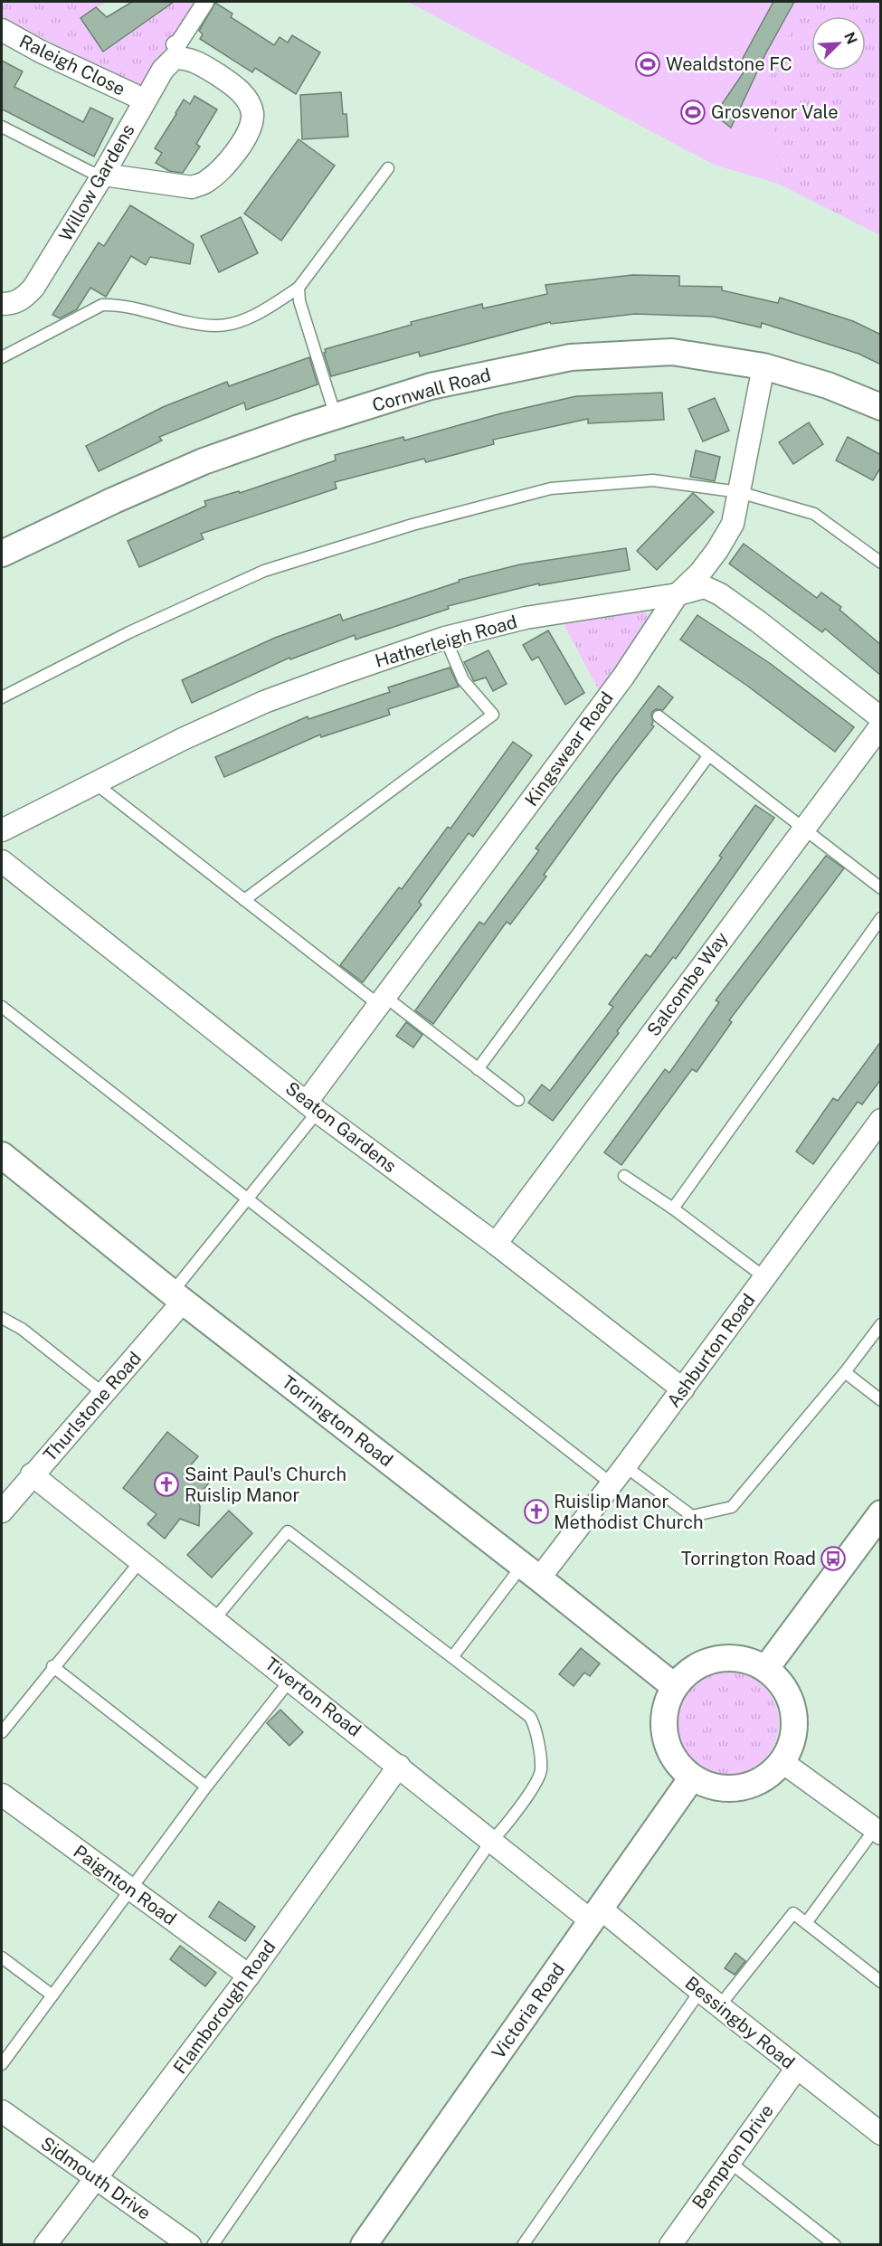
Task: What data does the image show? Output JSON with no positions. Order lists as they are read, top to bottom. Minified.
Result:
{"streets":{"street":["Raleigh Close","Willow Gardens","Cornwall Road","Hatherleigh Road","Kingswear Road","Salcombe Way","Seaton Gardens","Ashburton Road","Thurlstone Road","Torrington Road","Tiverton Road","Paignton Road","Flamborough Road","Victoria Road","Bessingby Road","Bempton Drive","Sidmouth Drive"]},"crossings":[["Raleigh Close","Willow Gardens"],["Cornwall Road","Kingswear Road"],["Hatherleigh Road","Kingswear Road"],["Kingswear Road","Seaton Gardens"],["Salcombe Way","Seaton Gardens"],["Seaton Gardens","Ashburton Road"],["Ashburton Road","Torrington Road"],["Thurlstone Road","Torrington Road"],["Thurlstone Road","Tiverton Road"],["Torrington Road","Victoria Road"],["Tiverton Road","Flamborough Road"],["Tiverton Road","Victoria Road"],["Tiverton Road","Bessingby Road"],["Paignton Road","Flamborough Road"],["Flamborough Road","Sidmouth Drive"],["Victoria Road","Bessingby Road"],["Bessingby Road","Bempton Drive"]],"places":{"sports":["Wealdstone FC","Grosvenor Vale"],"church":["Saint Paul's Church Ruislip Manor","Ruislip Manor Methodist Church"],"bus stop":["Torrington Road"]},"north":"top right"}
